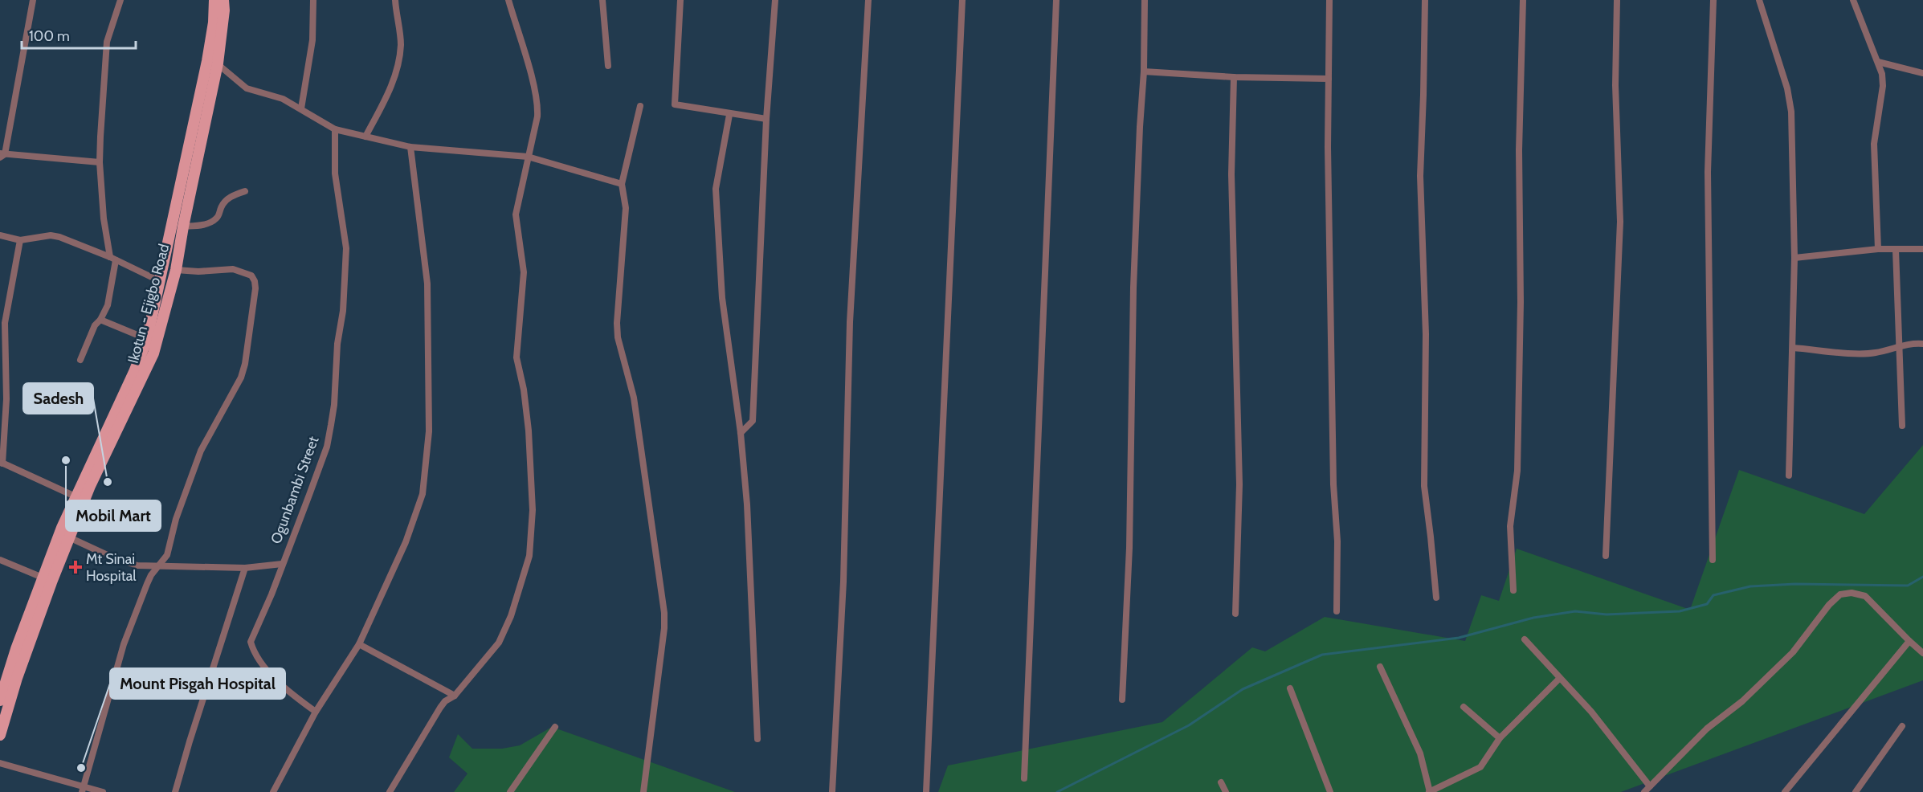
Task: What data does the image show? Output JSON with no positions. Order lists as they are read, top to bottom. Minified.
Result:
{"streets":{"main road":["Ikotun - Ejigbo Road"],"street":["Ogunbambi Street"]},"places":{"other":["Mobil Mart","Sadesh","Mount Pisgah Hospital"],"health":["Mt Sinai Hospital"]},"scale_bar":"100 m"}
